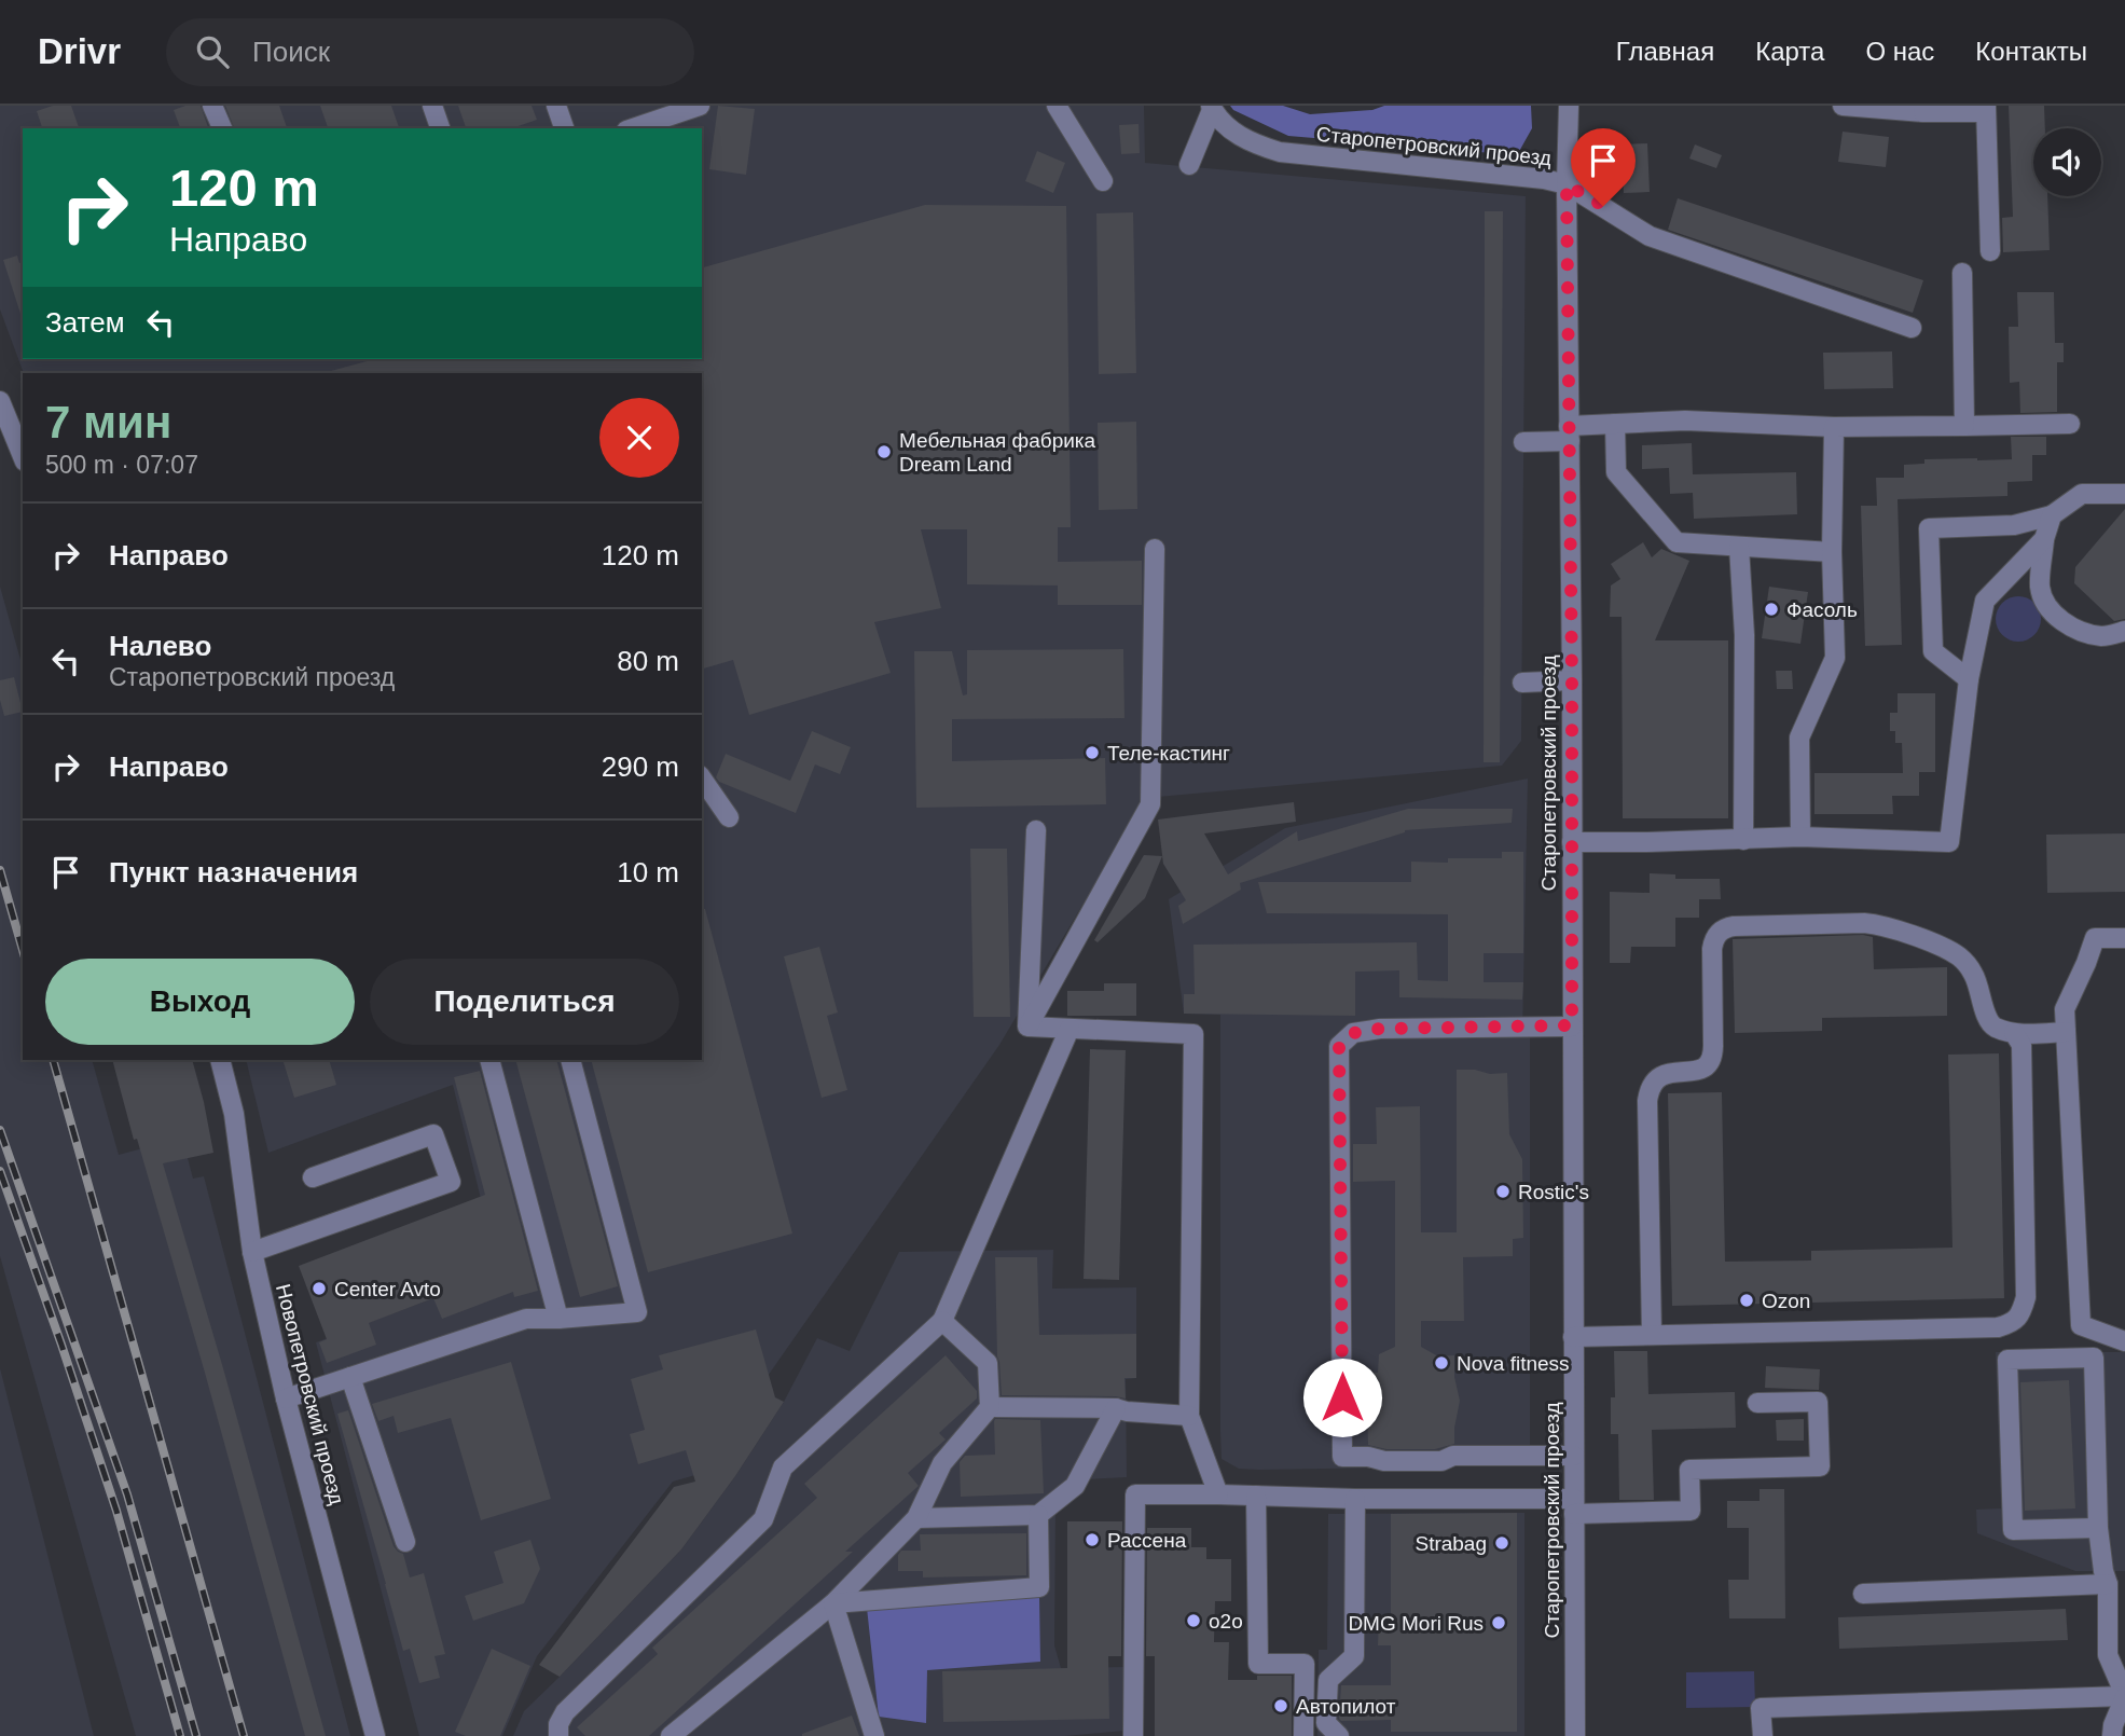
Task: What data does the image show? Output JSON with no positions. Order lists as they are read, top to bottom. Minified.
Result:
{"streets":{"street":["Старопетровский проезд","Новопетровский проезд"]},"places":["Мебельная фабрика Dream Land","Фасоль","Теле-кастинг","Rostic's","Center Avto","Ozon","Nova fitness","Рассена","Strabag","o2o","DMG Mori Rus","Автопилот"],"page":{"header":"Drivr","search":"Поиск","nav":["Главная","Карта","О нас","Контакты"],"turn":["120 m","Направо"],"then":"Затем","heading":["7 мин","500 m · 07:07"],"list":[{"name":"Направо","value":"120 m"},{"name":"Налево","note":"Старопетровский проезд","value":"80 m"},{"name":"Направо","value":"290 m"},{"name":"Пункт назначения","value":"10 m"}],"buttons":["Выход","Поделиться"]}}
